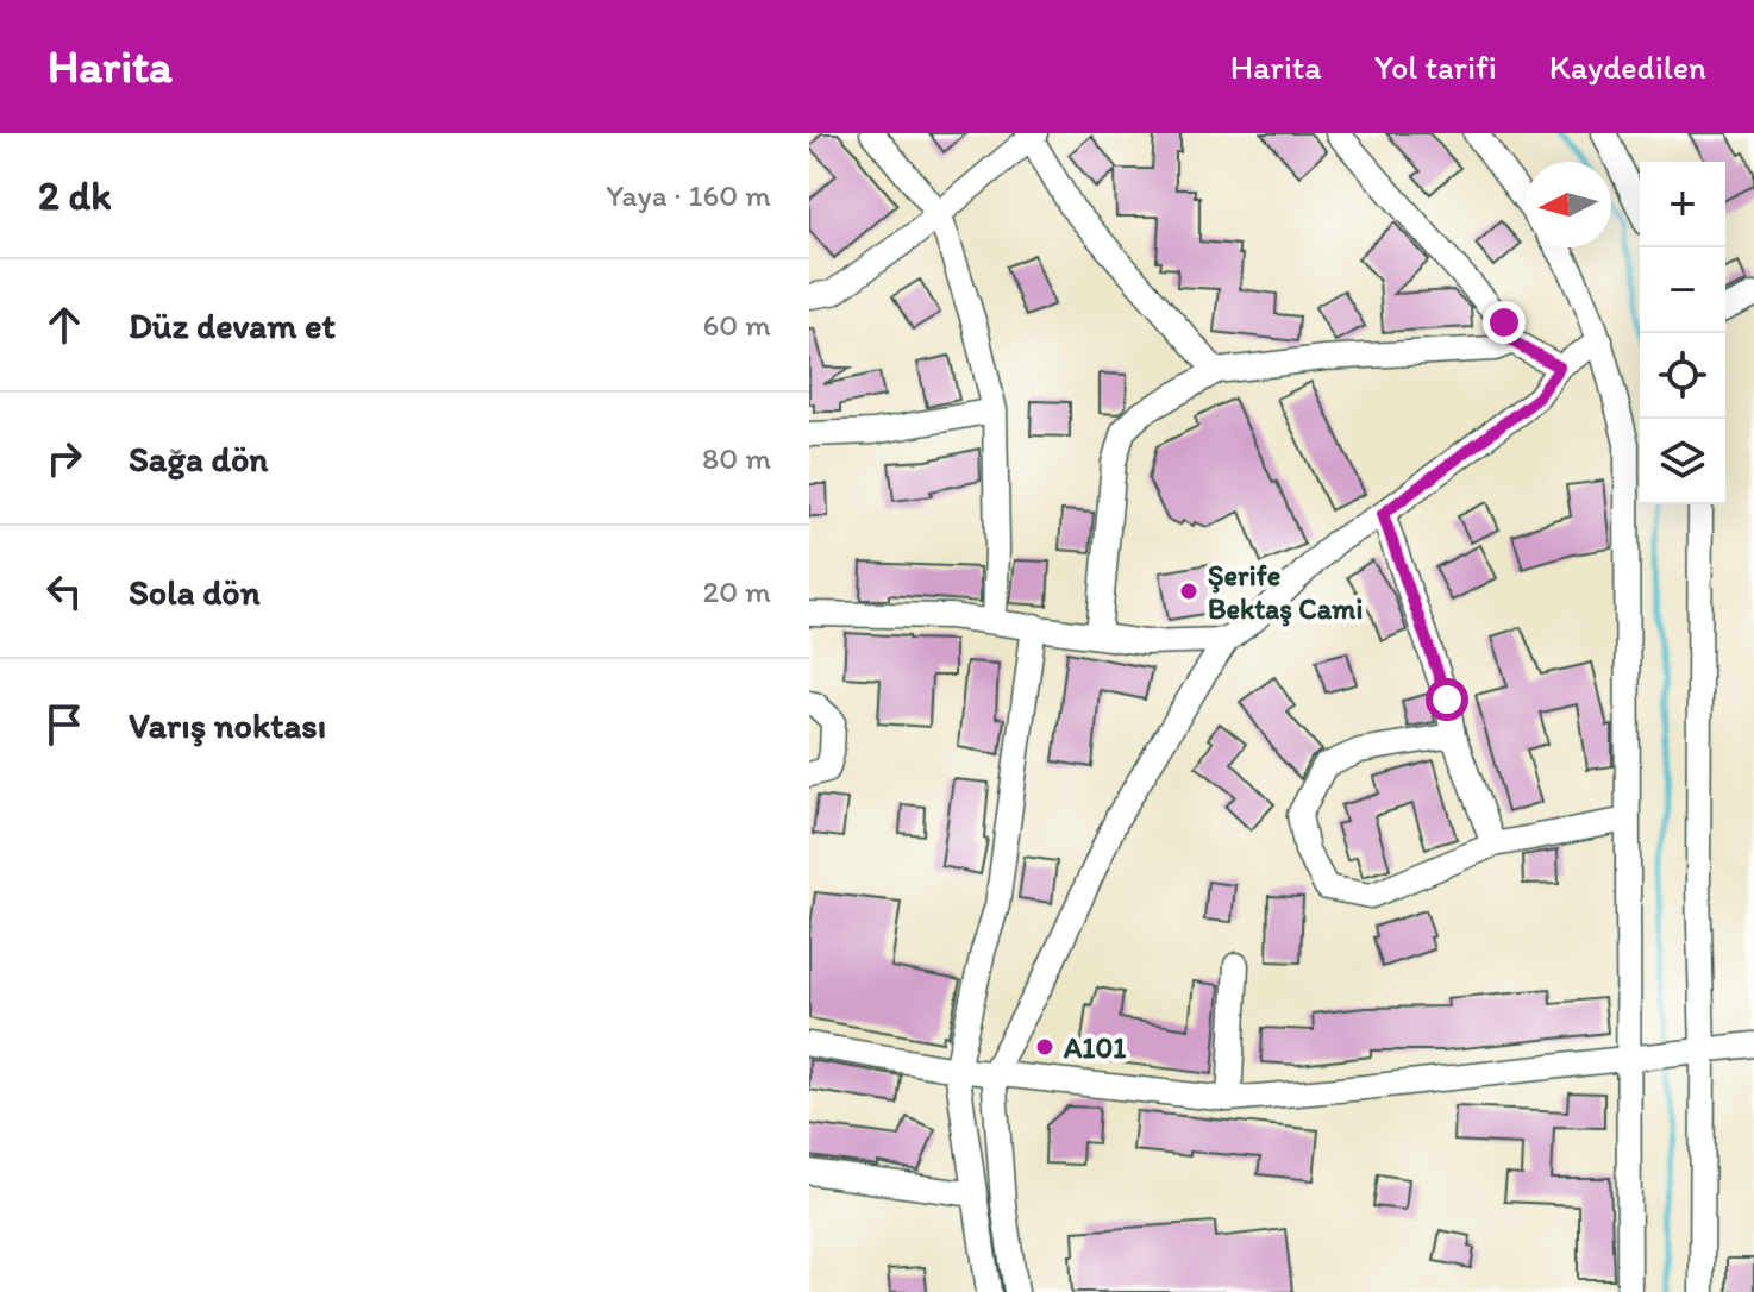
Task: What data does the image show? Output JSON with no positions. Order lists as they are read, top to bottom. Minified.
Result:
{"places":["Şerife Bektaş Cami","A101"],"north":"left","page":{"header":"Harita","nav":["Harita","Yol tarifi","Kaydedilen"],"heading":["2 dk","Yaya · 160 m"],"map_buttons":["+","−"],"list":[["Düz devam et","60 m"],["Sağa dön","80 m"],["Sola dön","20 m"],"Varış noktası"]}}
